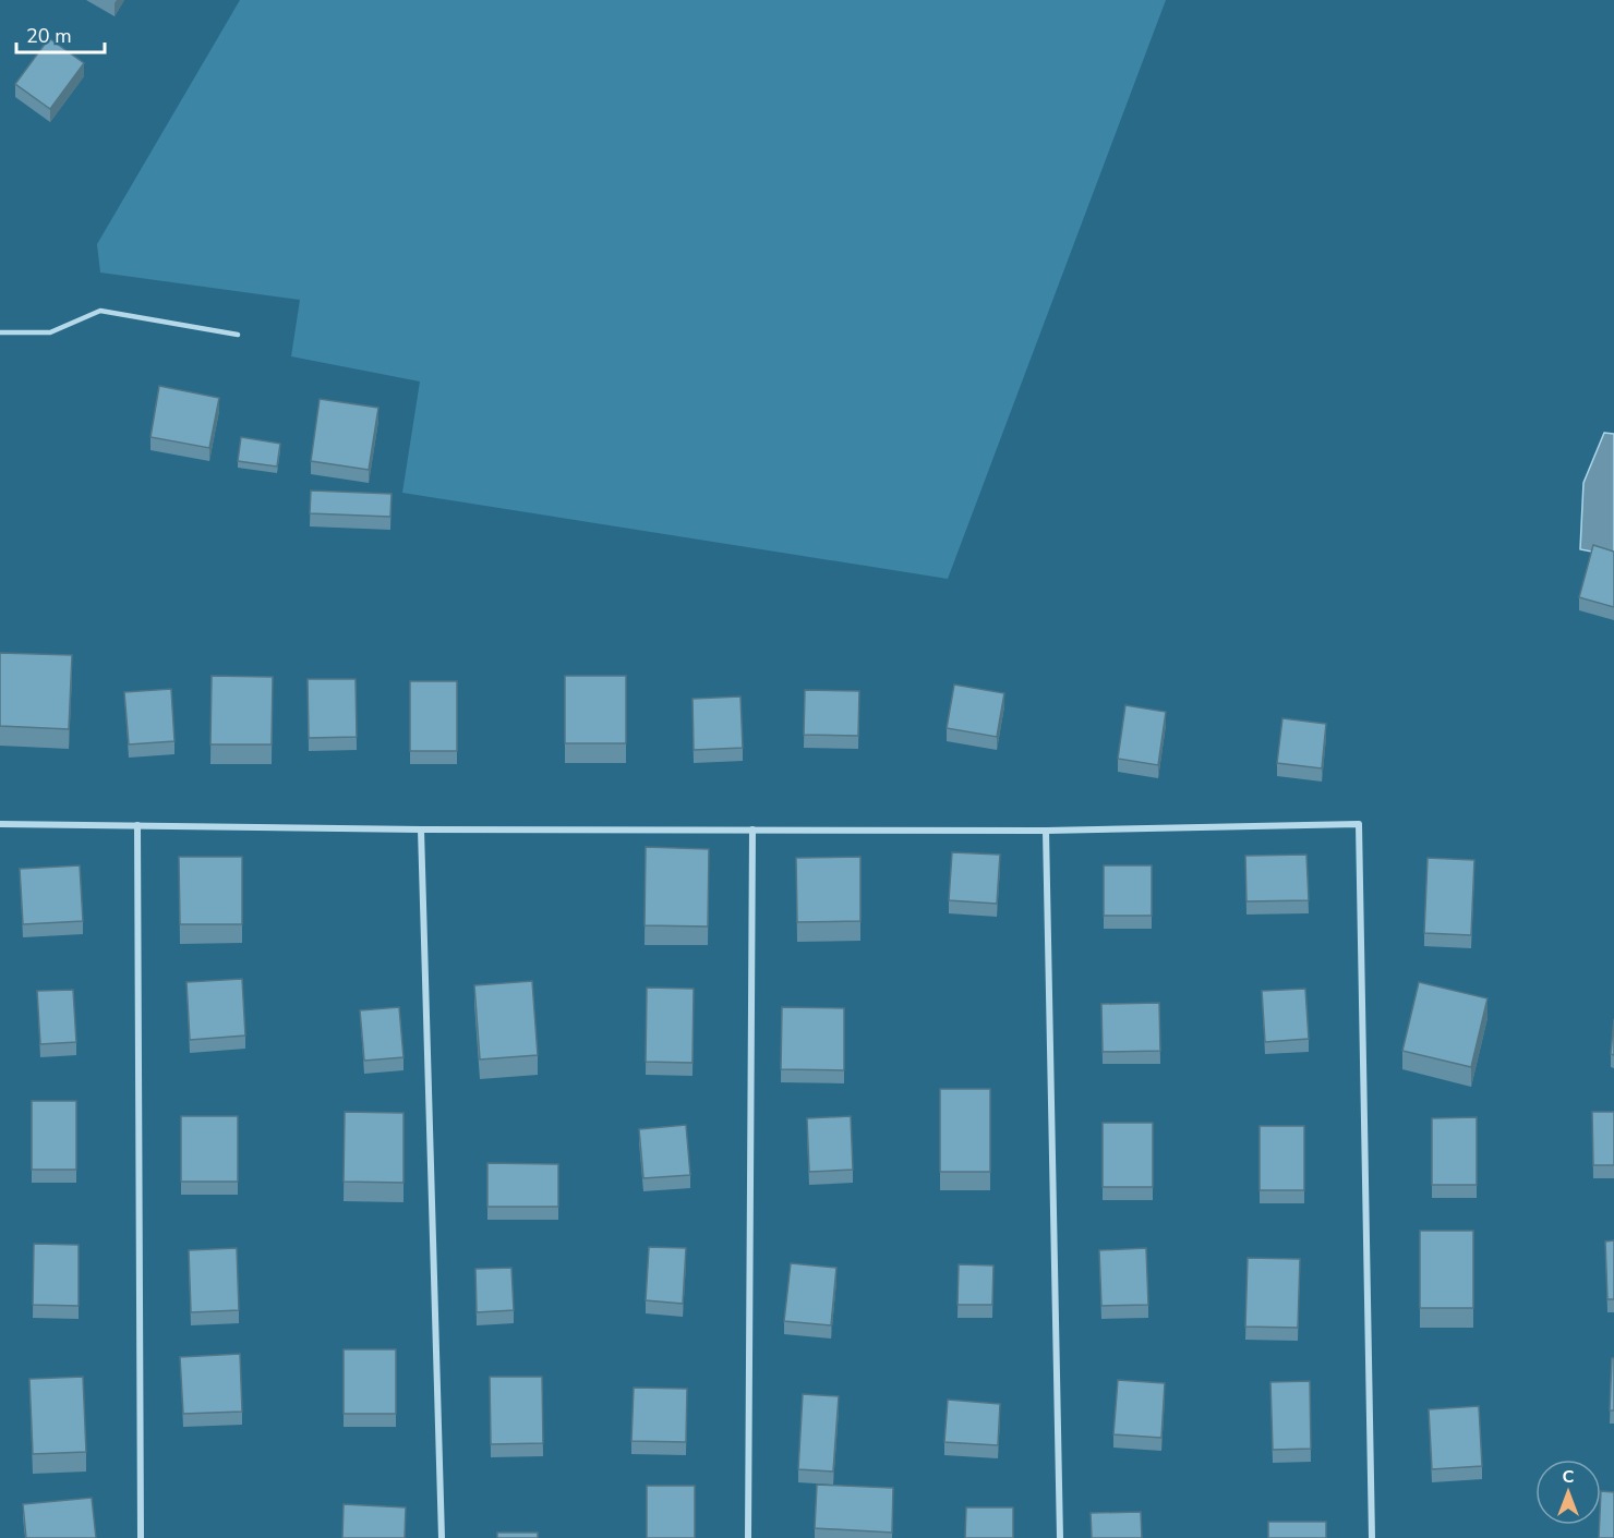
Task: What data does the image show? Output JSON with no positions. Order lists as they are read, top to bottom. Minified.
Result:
{"scale_bar":"20 m","north":"top"}
